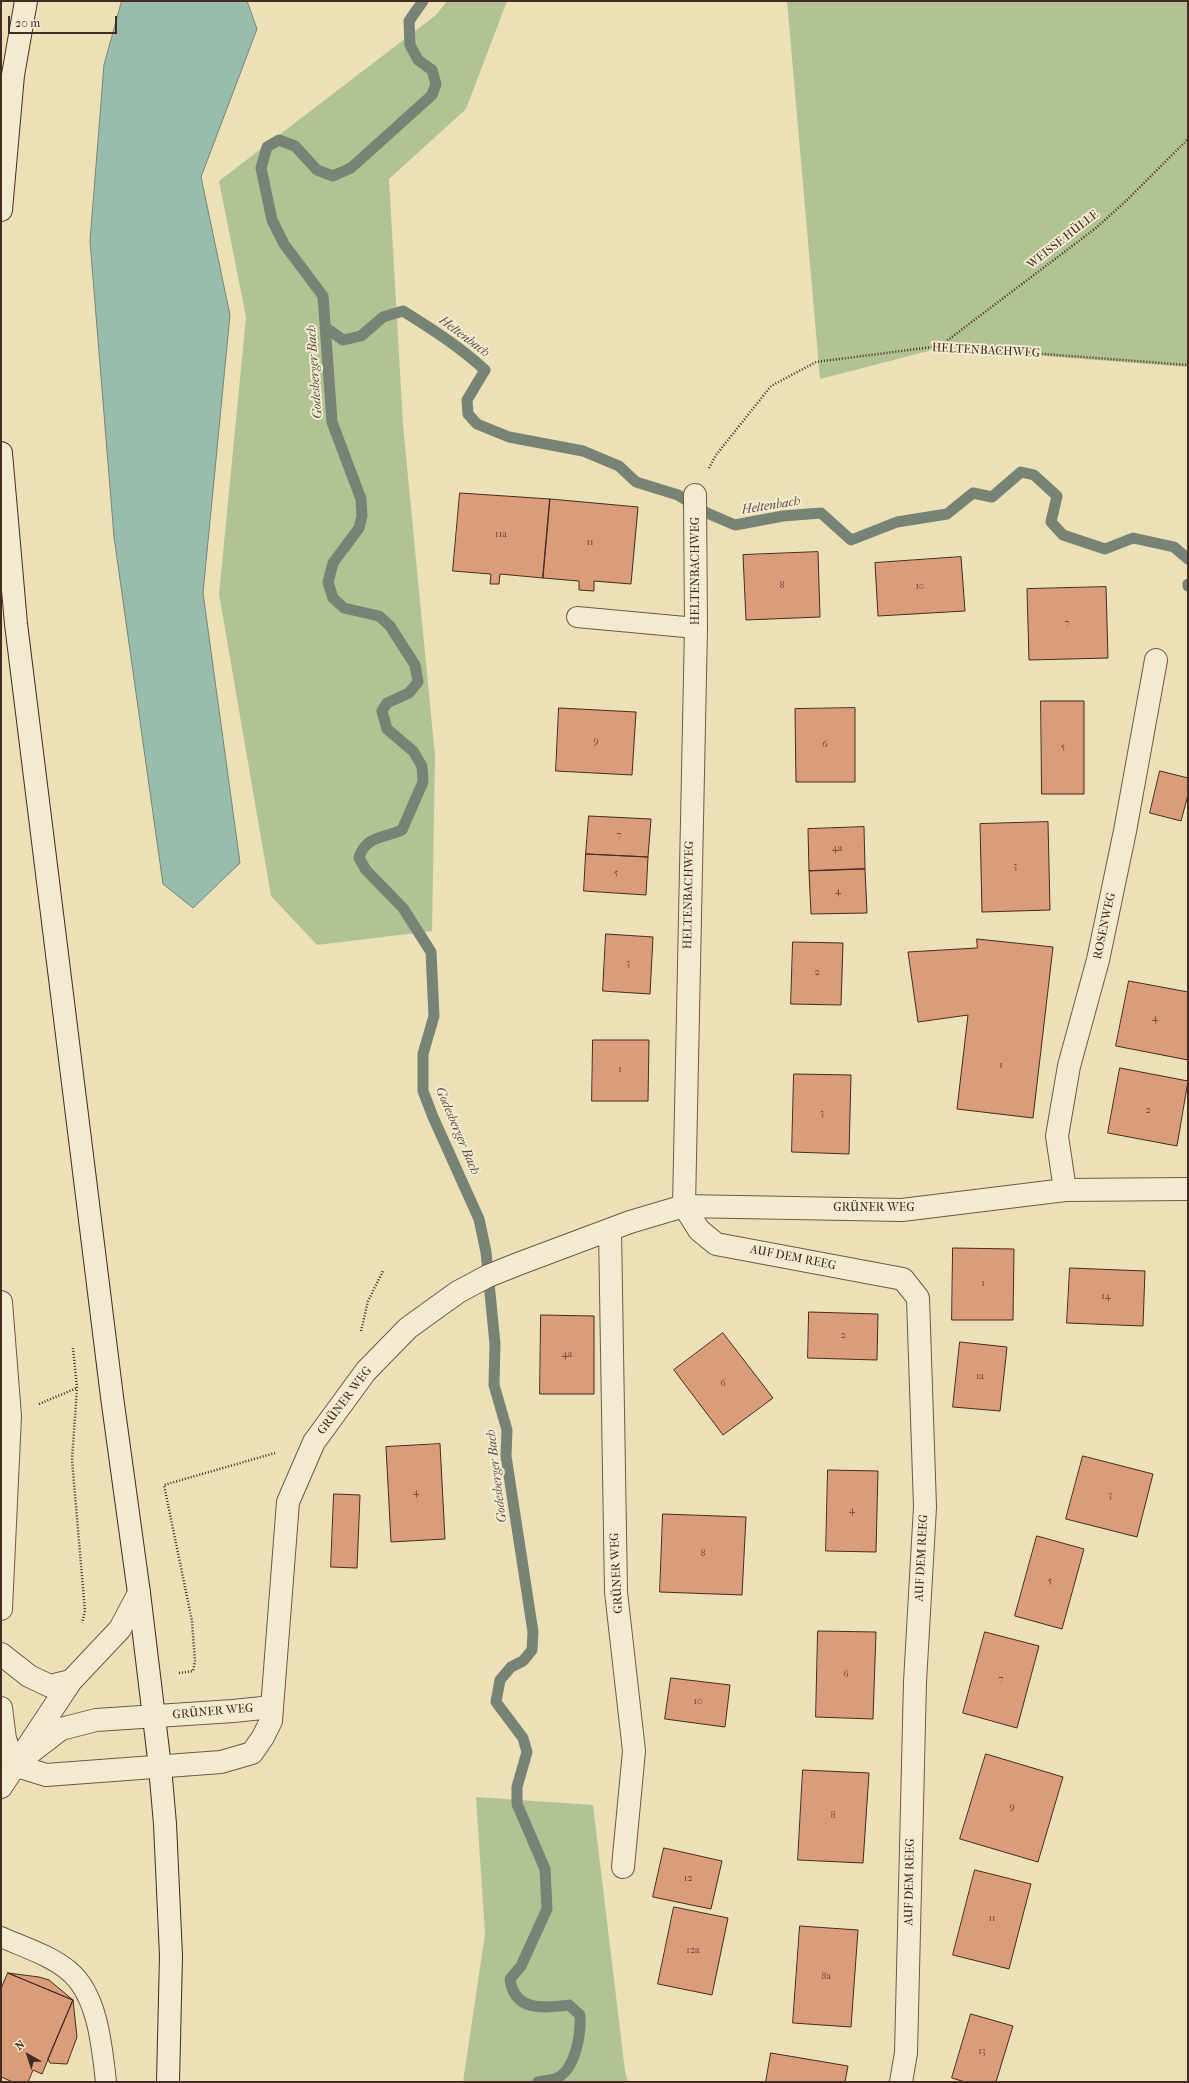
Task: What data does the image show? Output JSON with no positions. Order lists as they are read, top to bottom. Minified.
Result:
{"streets":{"street":["HELTENBACHWEG","ROSENWEG","GRÜNER WEG","AUF DEM REEG"],"path":["WEISSE HÜLLE"]},"crossings":[["WEISSE HÜLLE","HELTENBACHWEG"],["HELTENBACHWEG","GRÜNER WEG"],["HELTENBACHWEG","AUF DEM REEG"],["ROSENWEG","GRÜNER WEG"],["GRÜNER WEG","AUF DEM REEG"]],"water":["Heltenbach","Godesberger Bach"],"house_numbers":["11a","11","8","10","7","9","6","5","7","4a","3","5","4","3","2","4","1","1","2","3","1","14","2","4a","1a","6","4","3","4","8","5","6","7","10","9","8","12","11","12a","8a","13"],"scale_bar":"20 m","north":"top left"}
